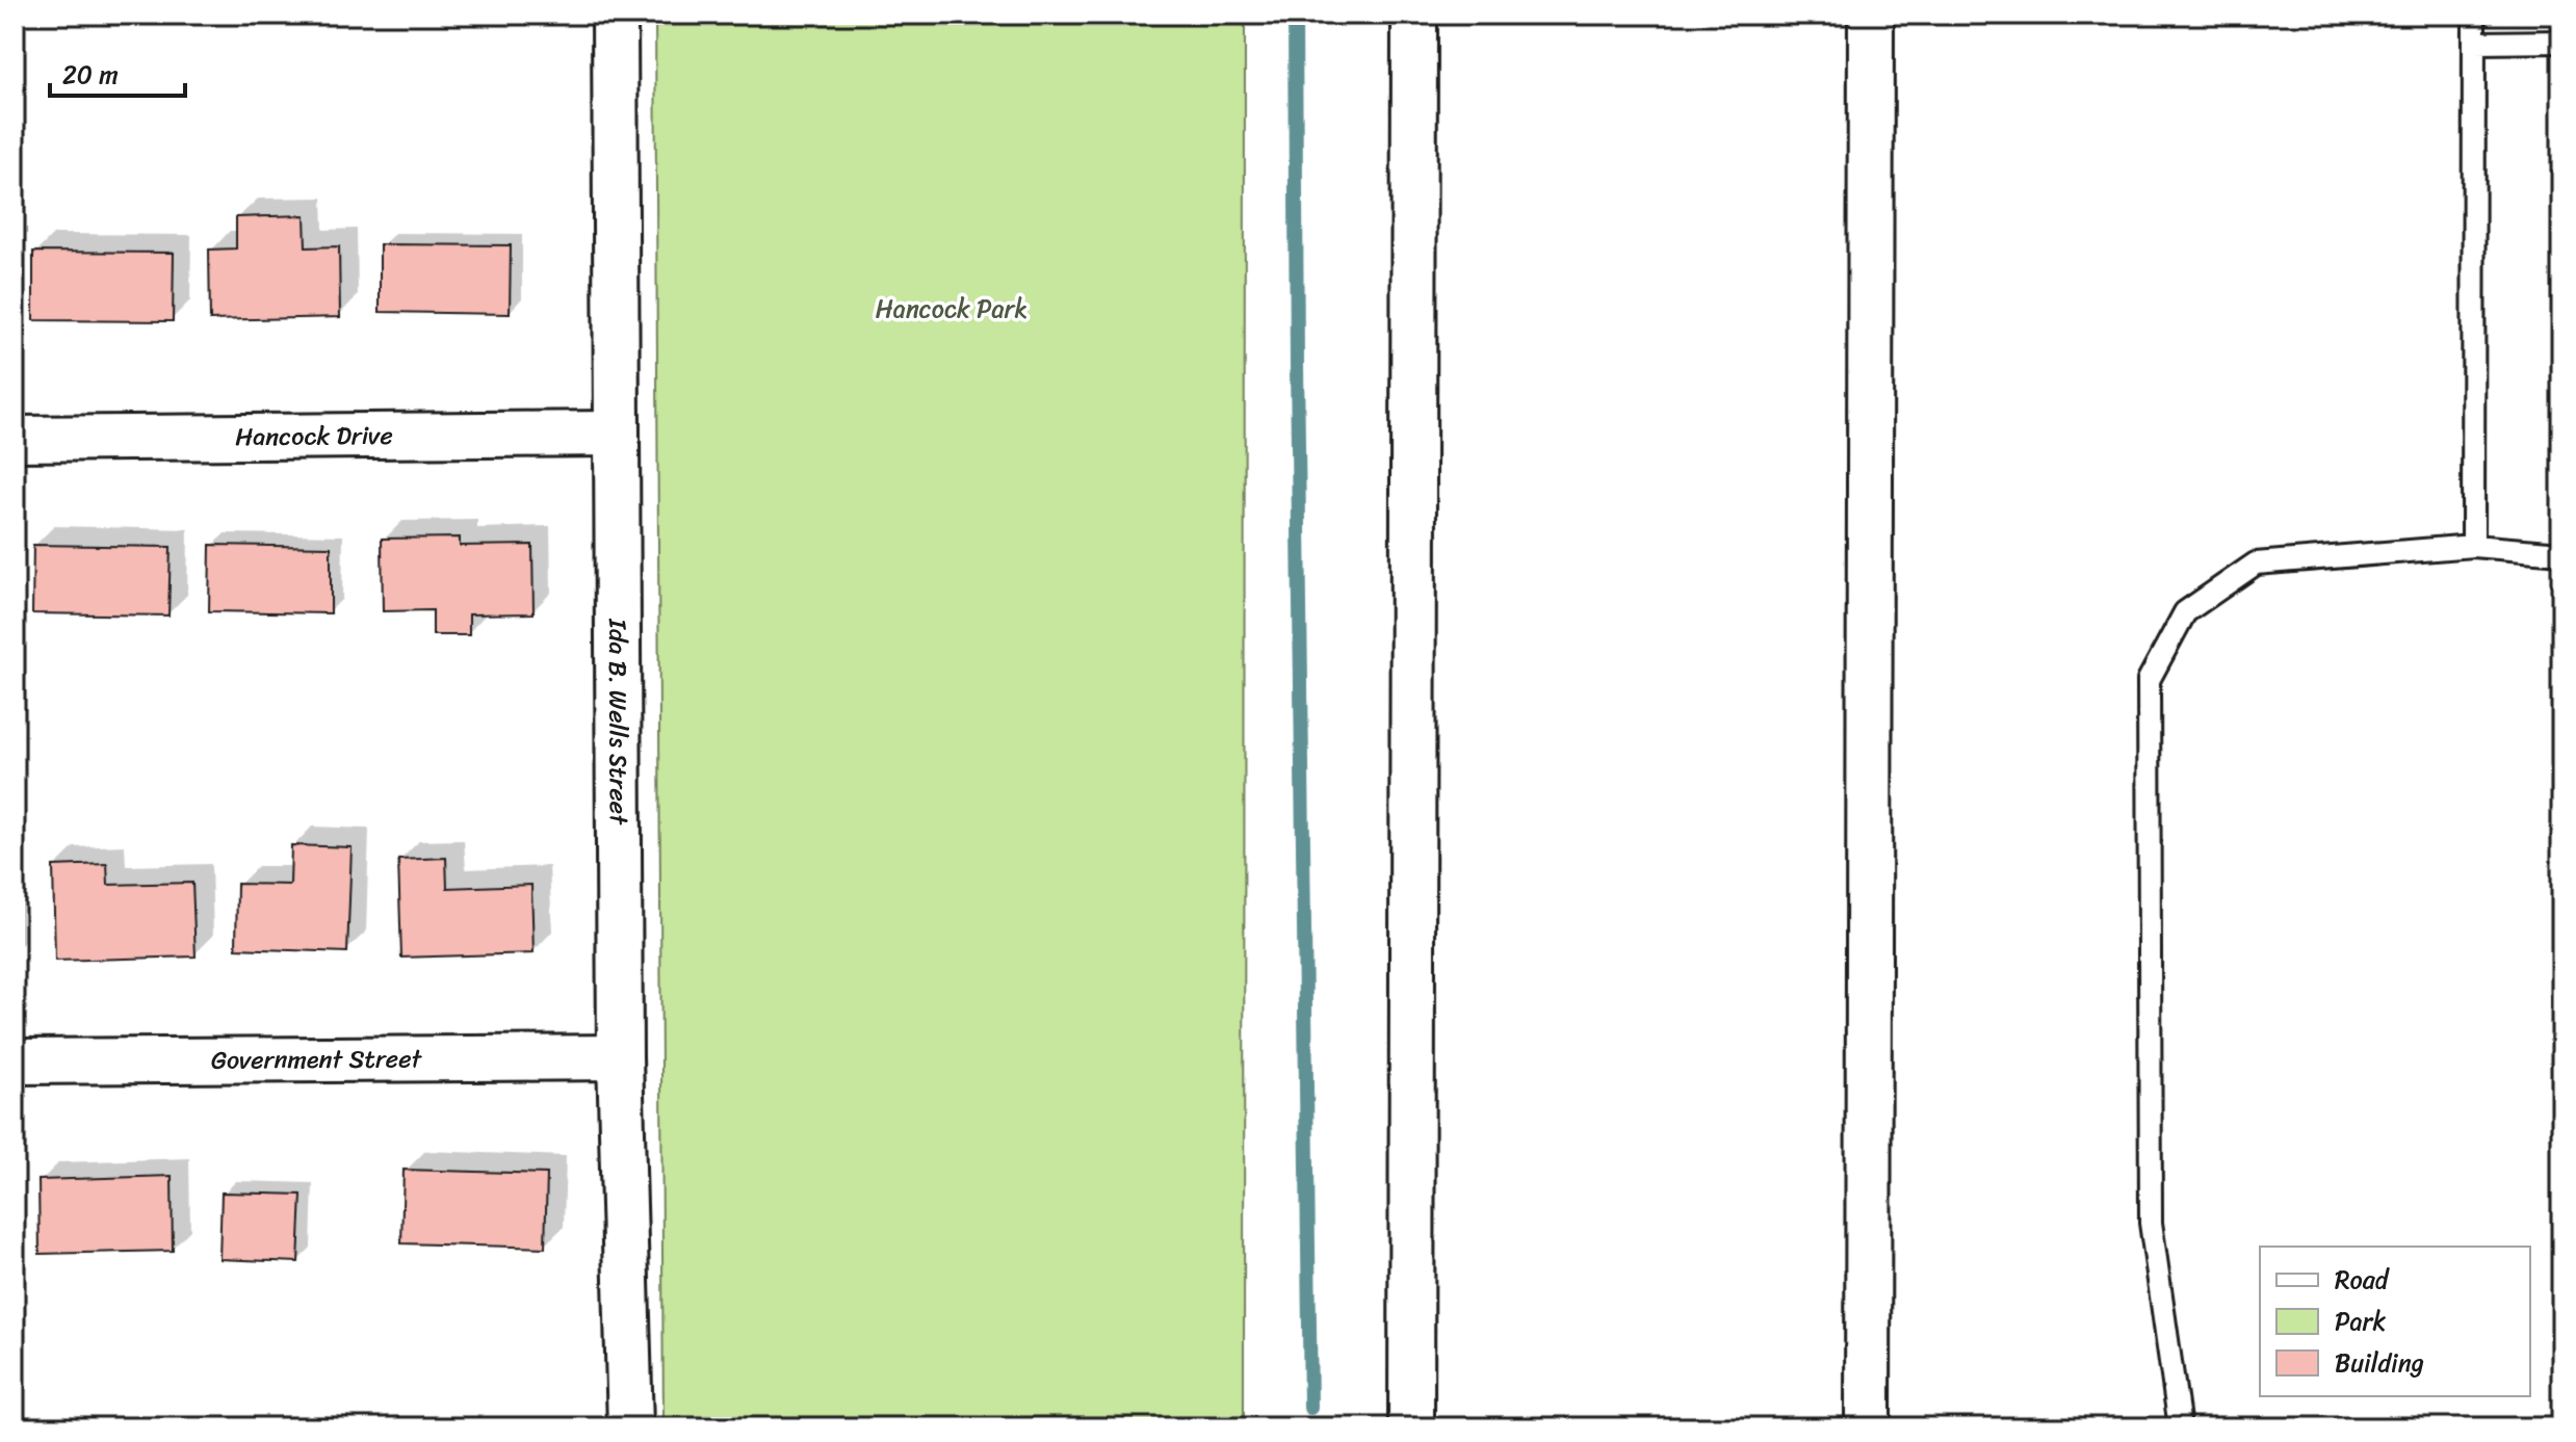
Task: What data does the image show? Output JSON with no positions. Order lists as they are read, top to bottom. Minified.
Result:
{"streets":{"street":["Hancock Drive","Ida B. Wells Street","Government Street"]},"crossings":[["Hancock Drive","Ida B. Wells Street"],["Ida B. Wells Street","Government Street"]],"parks":["Hancock Park"],"legend":["Road","Park","Building"],"scale_bar":"20 m"}
